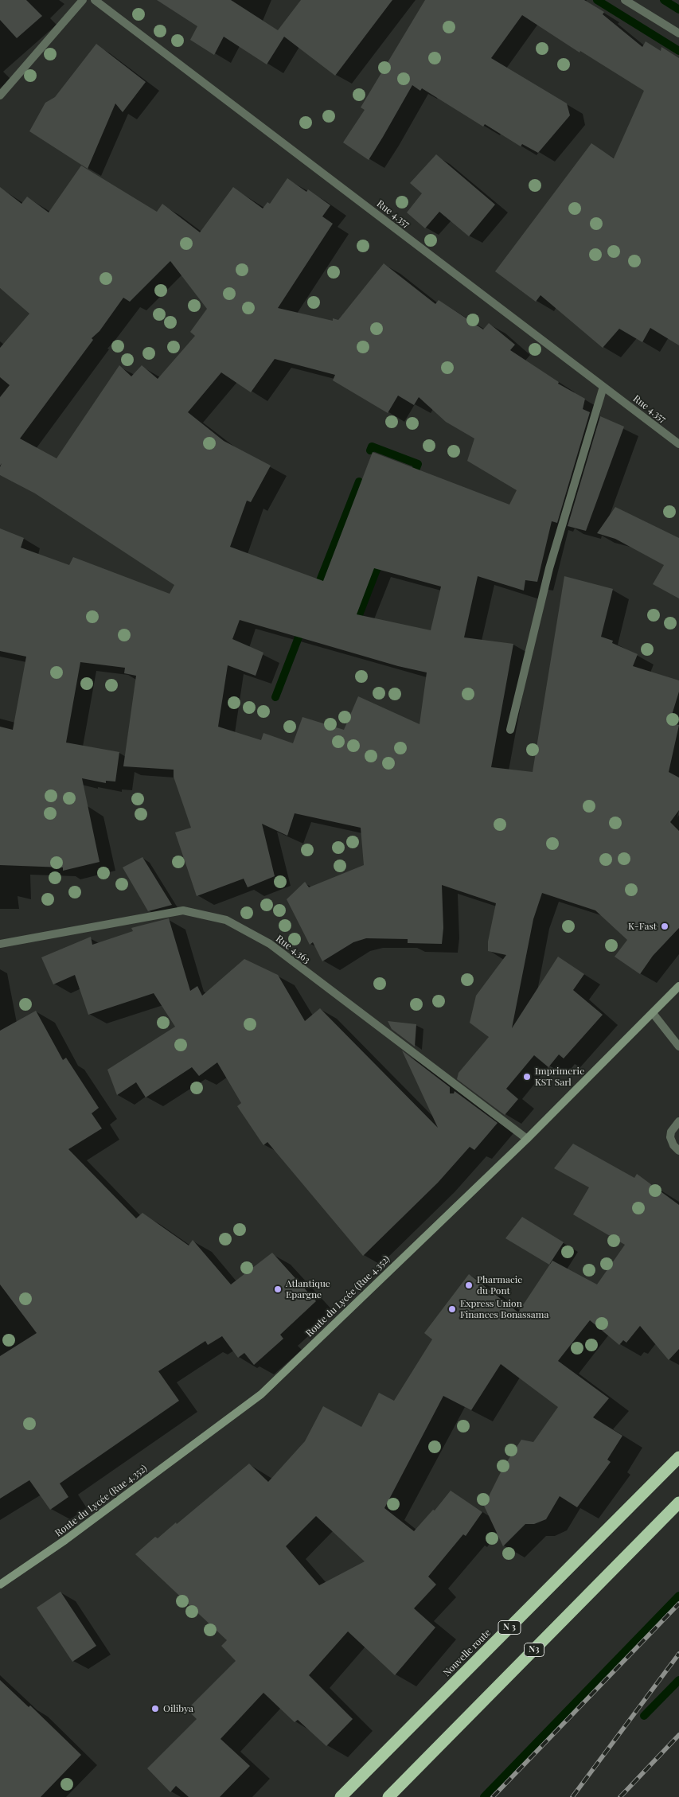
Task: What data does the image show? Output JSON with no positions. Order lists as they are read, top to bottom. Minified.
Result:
{"streets":{"highway":["N 3","N3","Nouvelle route"],"main road":["Route du Lycée (Rue 4.352)"],"street":["Rue 4.357","Rue 4.363"]},"crossings":[["Rue 4.363","Route du Lycée (Rue 4.352)"]],"places":["K-Fast","Imprimerie KST Sarl","Pharmacie du Pont","Atlantique Epargne","Express Union Finances Bonassama","Oilibya"]}
